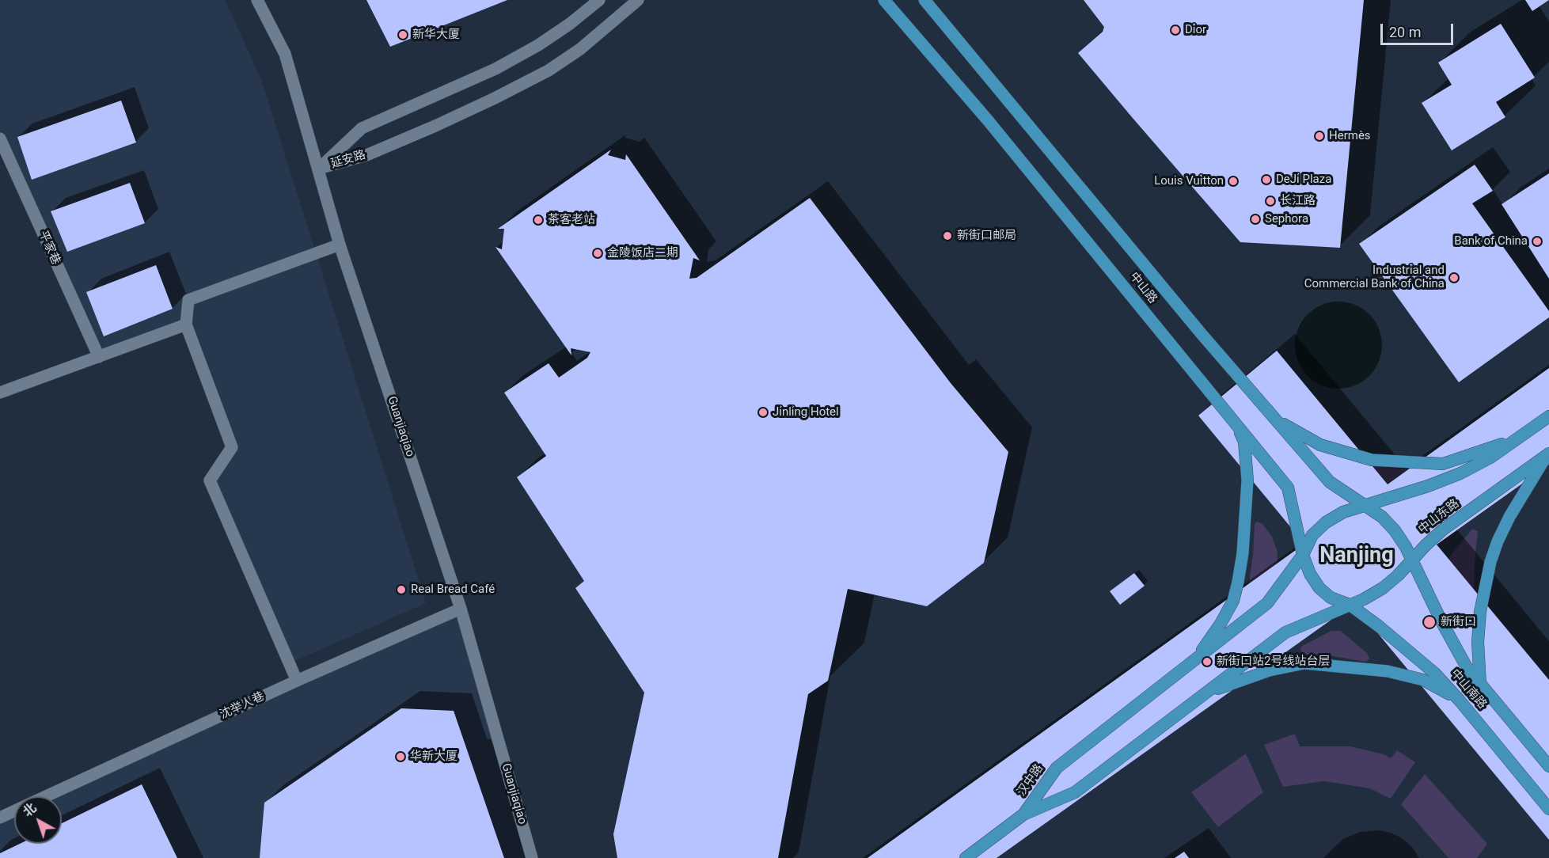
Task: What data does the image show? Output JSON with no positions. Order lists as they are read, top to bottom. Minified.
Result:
{"streets":{"main road":["中山路","中山东路","中山南路","汉中路"],"street":["延安路","平家巷","Guanjiaqiao","沈举人巷"]},"crossings":[["延安路","Guanjiaqiao"],["中山路","中山东路"],["中山路","中山南路"],["中山路","汉中路"],["Guanjiaqiao","沈举人巷"],["中山东路","中山南路"],["中山东路","汉中路"],["中山南路","汉中路"]],"districts":["Nanjing"],"places":["Dior","新华大厦","Hermès","DeJi Plaza","Louis Vuitton","长江路","Sephora","茶客老站","新街口邮局","Bank of China","金陵饭店二期","Industrial and Commercial Bank of China","Jinling Hotel","Real Bread Café","新街口","新街口站2号线站台层","华新大厦"],"scale_bar":"20 m","north":"top left"}
